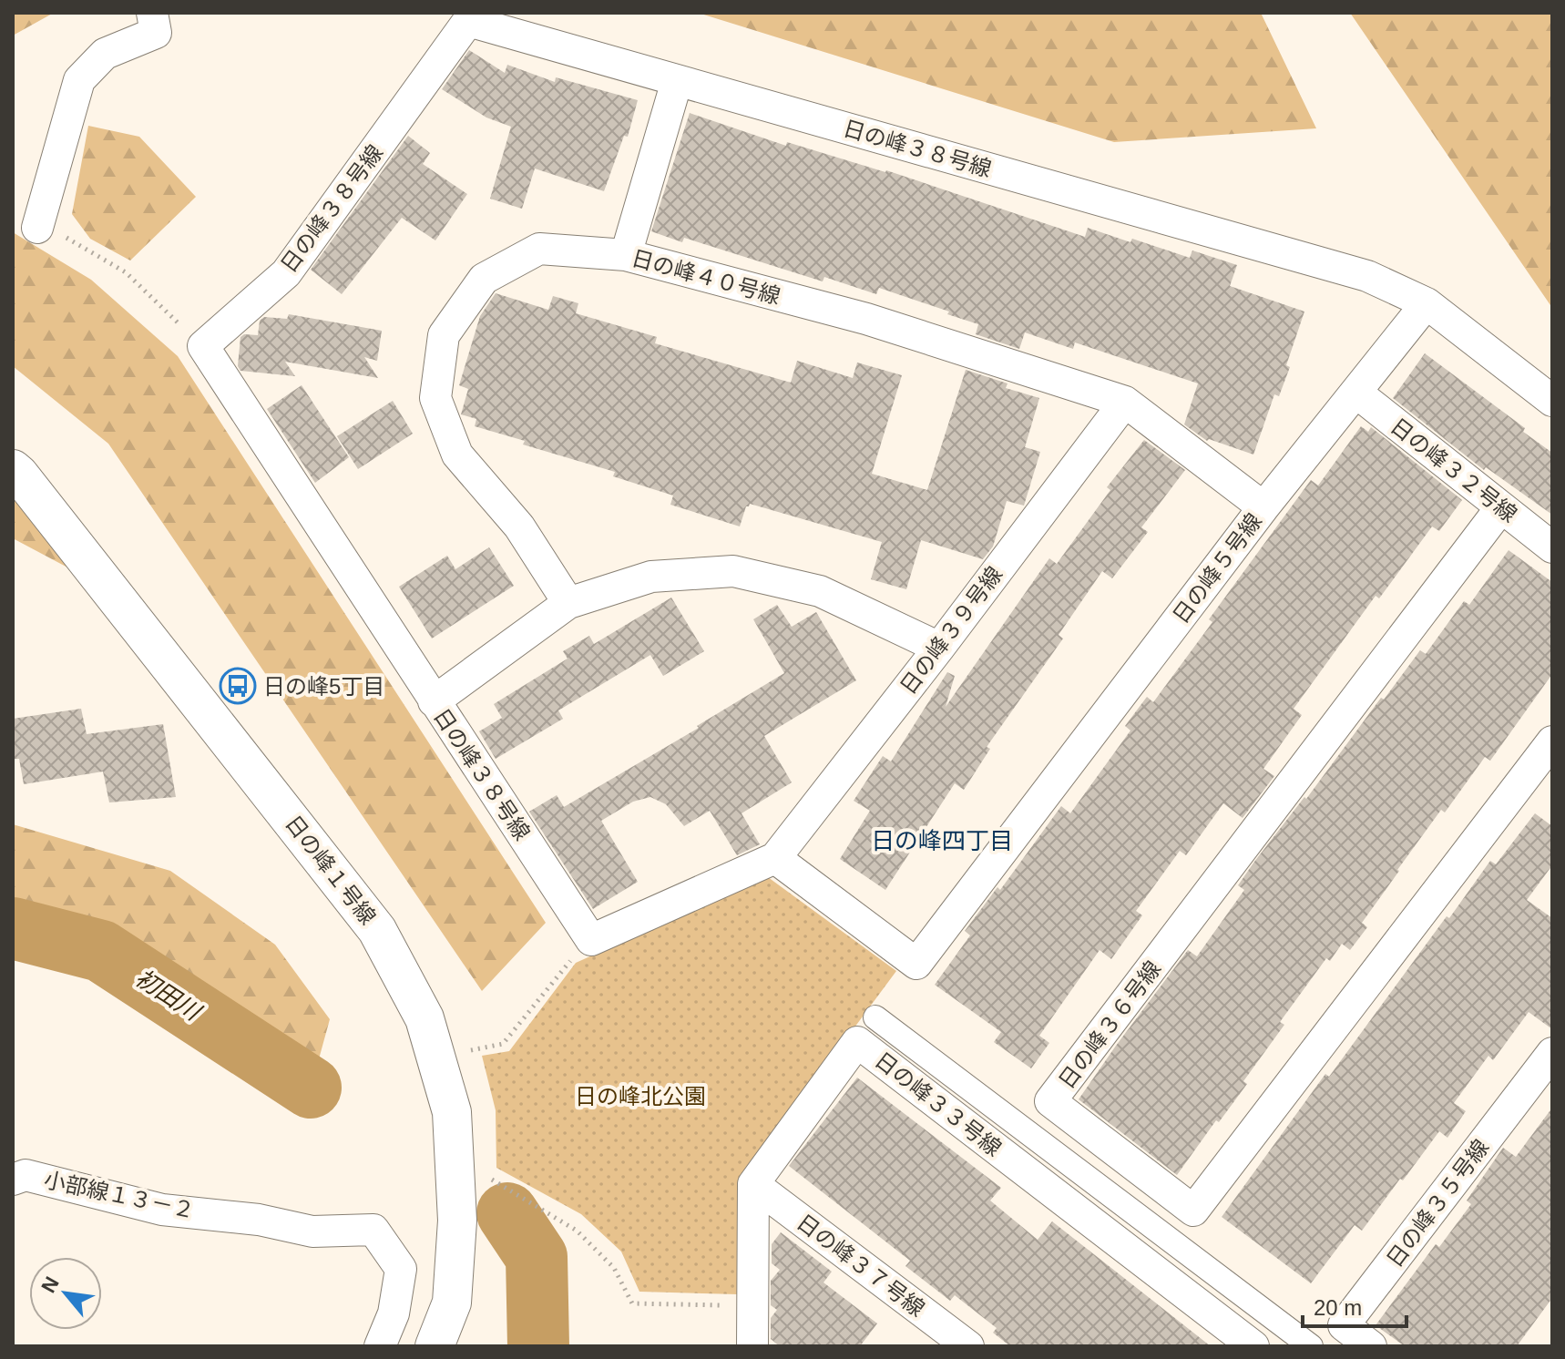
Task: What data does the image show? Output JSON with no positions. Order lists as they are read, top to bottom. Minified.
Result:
{"streets":{"street":["日の峰３８号線","日の峰４０号線","日の峰３２号線","日の峰５号線","日の峰３９号線","日の峰１号線","日の峰３６号線","日の峰３３号線","小部線１３－２","日の峰３５号線","日の峰３７号線"]},"crossings":[["日の峰３８号線","日の峰５号線"],["日の峰４０号線","日の峰５号線"],["日の峰４０号線","日の峰３９号線"],["日の峰３２号線","日の峰５号線"],["日の峰３２号線","日の峰３６号線"],["日の峰５号線","日の峰３９号線"],["日の峰３３号線","日の峰３７号線"]],"districts":["日の峰四丁目"],"water":["初田川"],"parks":["日の峰北公園"],"places":{"bus stop":["日の峰5丁目"]},"scale_bar":"20 m","north":"top left"}
